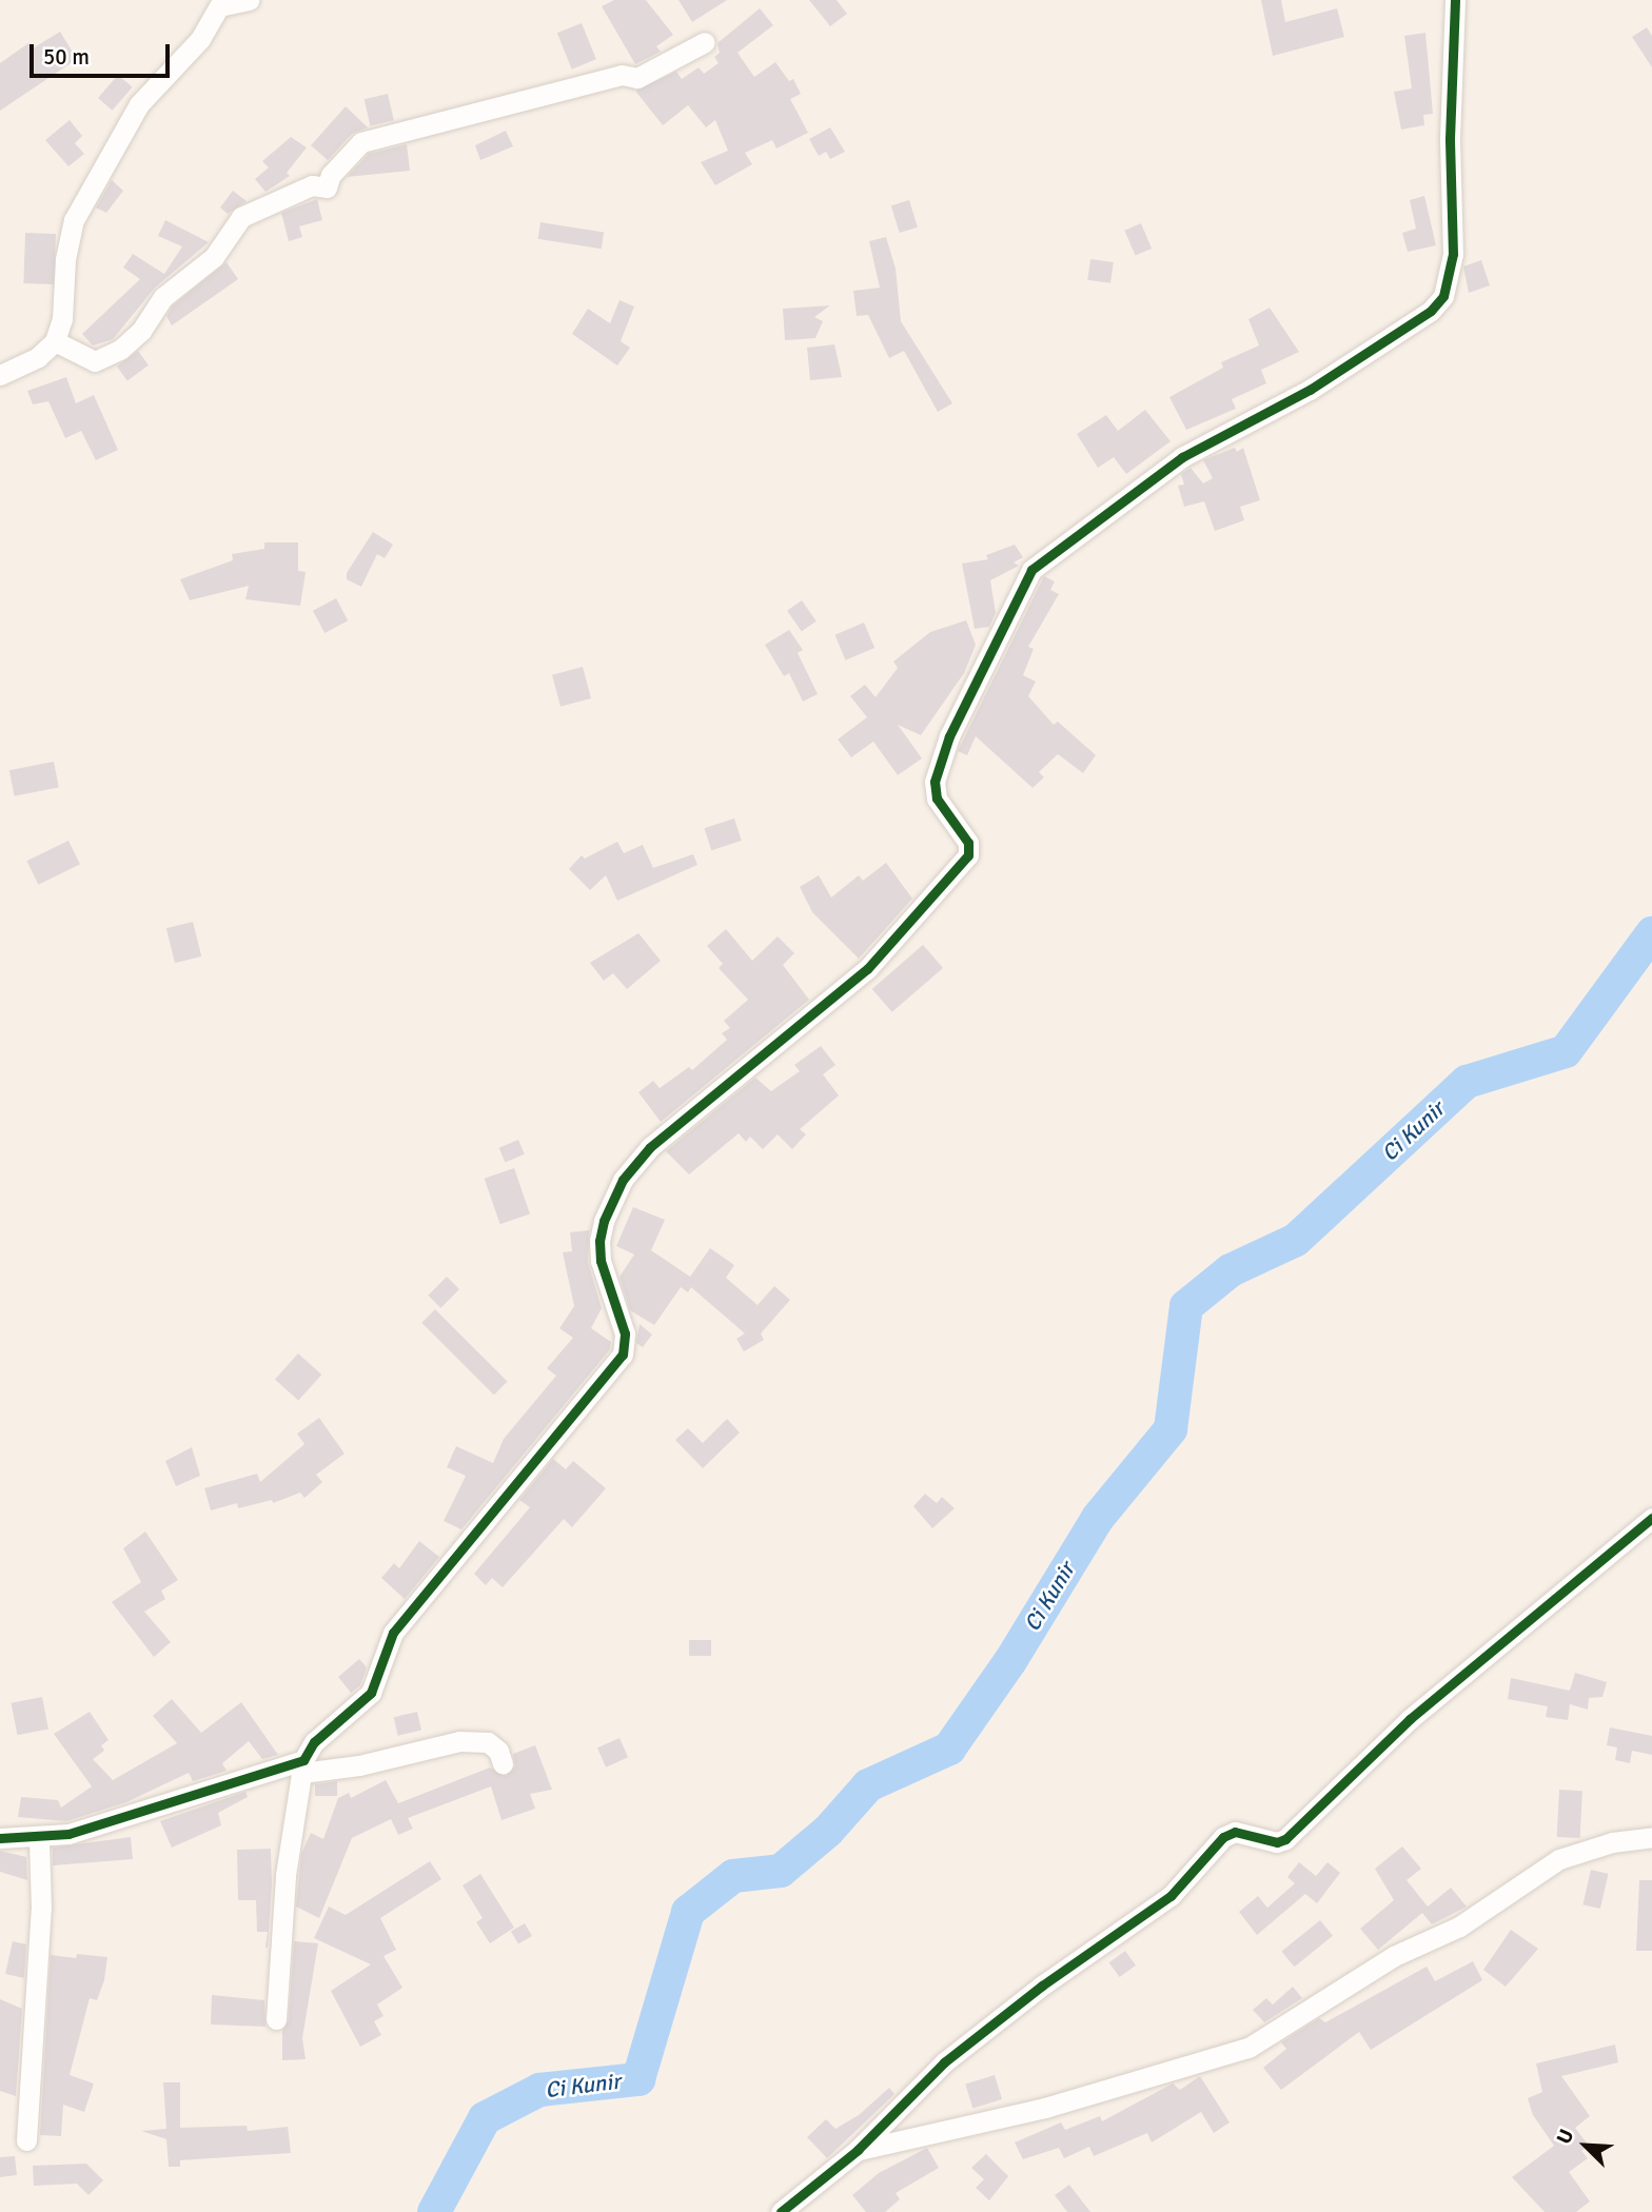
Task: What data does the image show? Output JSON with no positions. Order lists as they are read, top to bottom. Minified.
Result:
{"water":["Ci Kunir"],"scale_bar":"50 m","north":"top left"}
